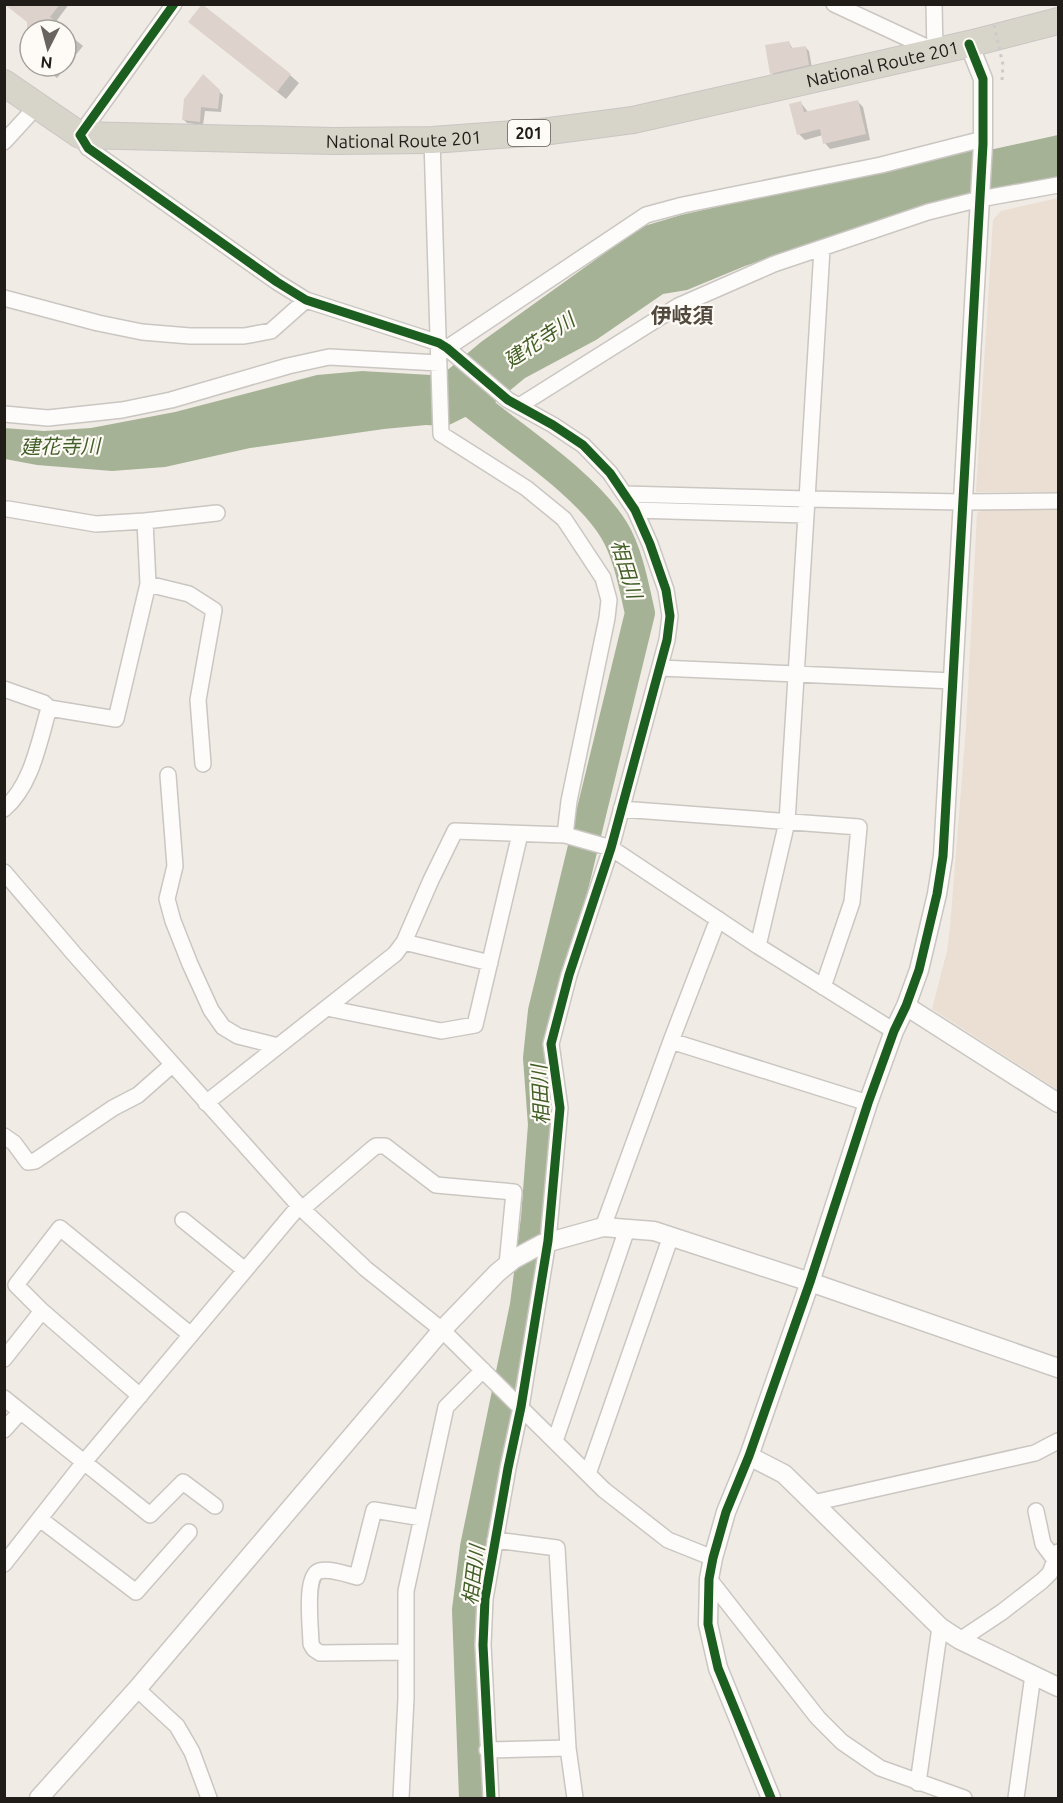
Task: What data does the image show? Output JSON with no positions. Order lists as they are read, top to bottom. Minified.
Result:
{"streets":{"highway":["National Route 201","201"]},"districts":["伊岐須"],"water":["建花寺川","相田川"],"north":"bottom"}
